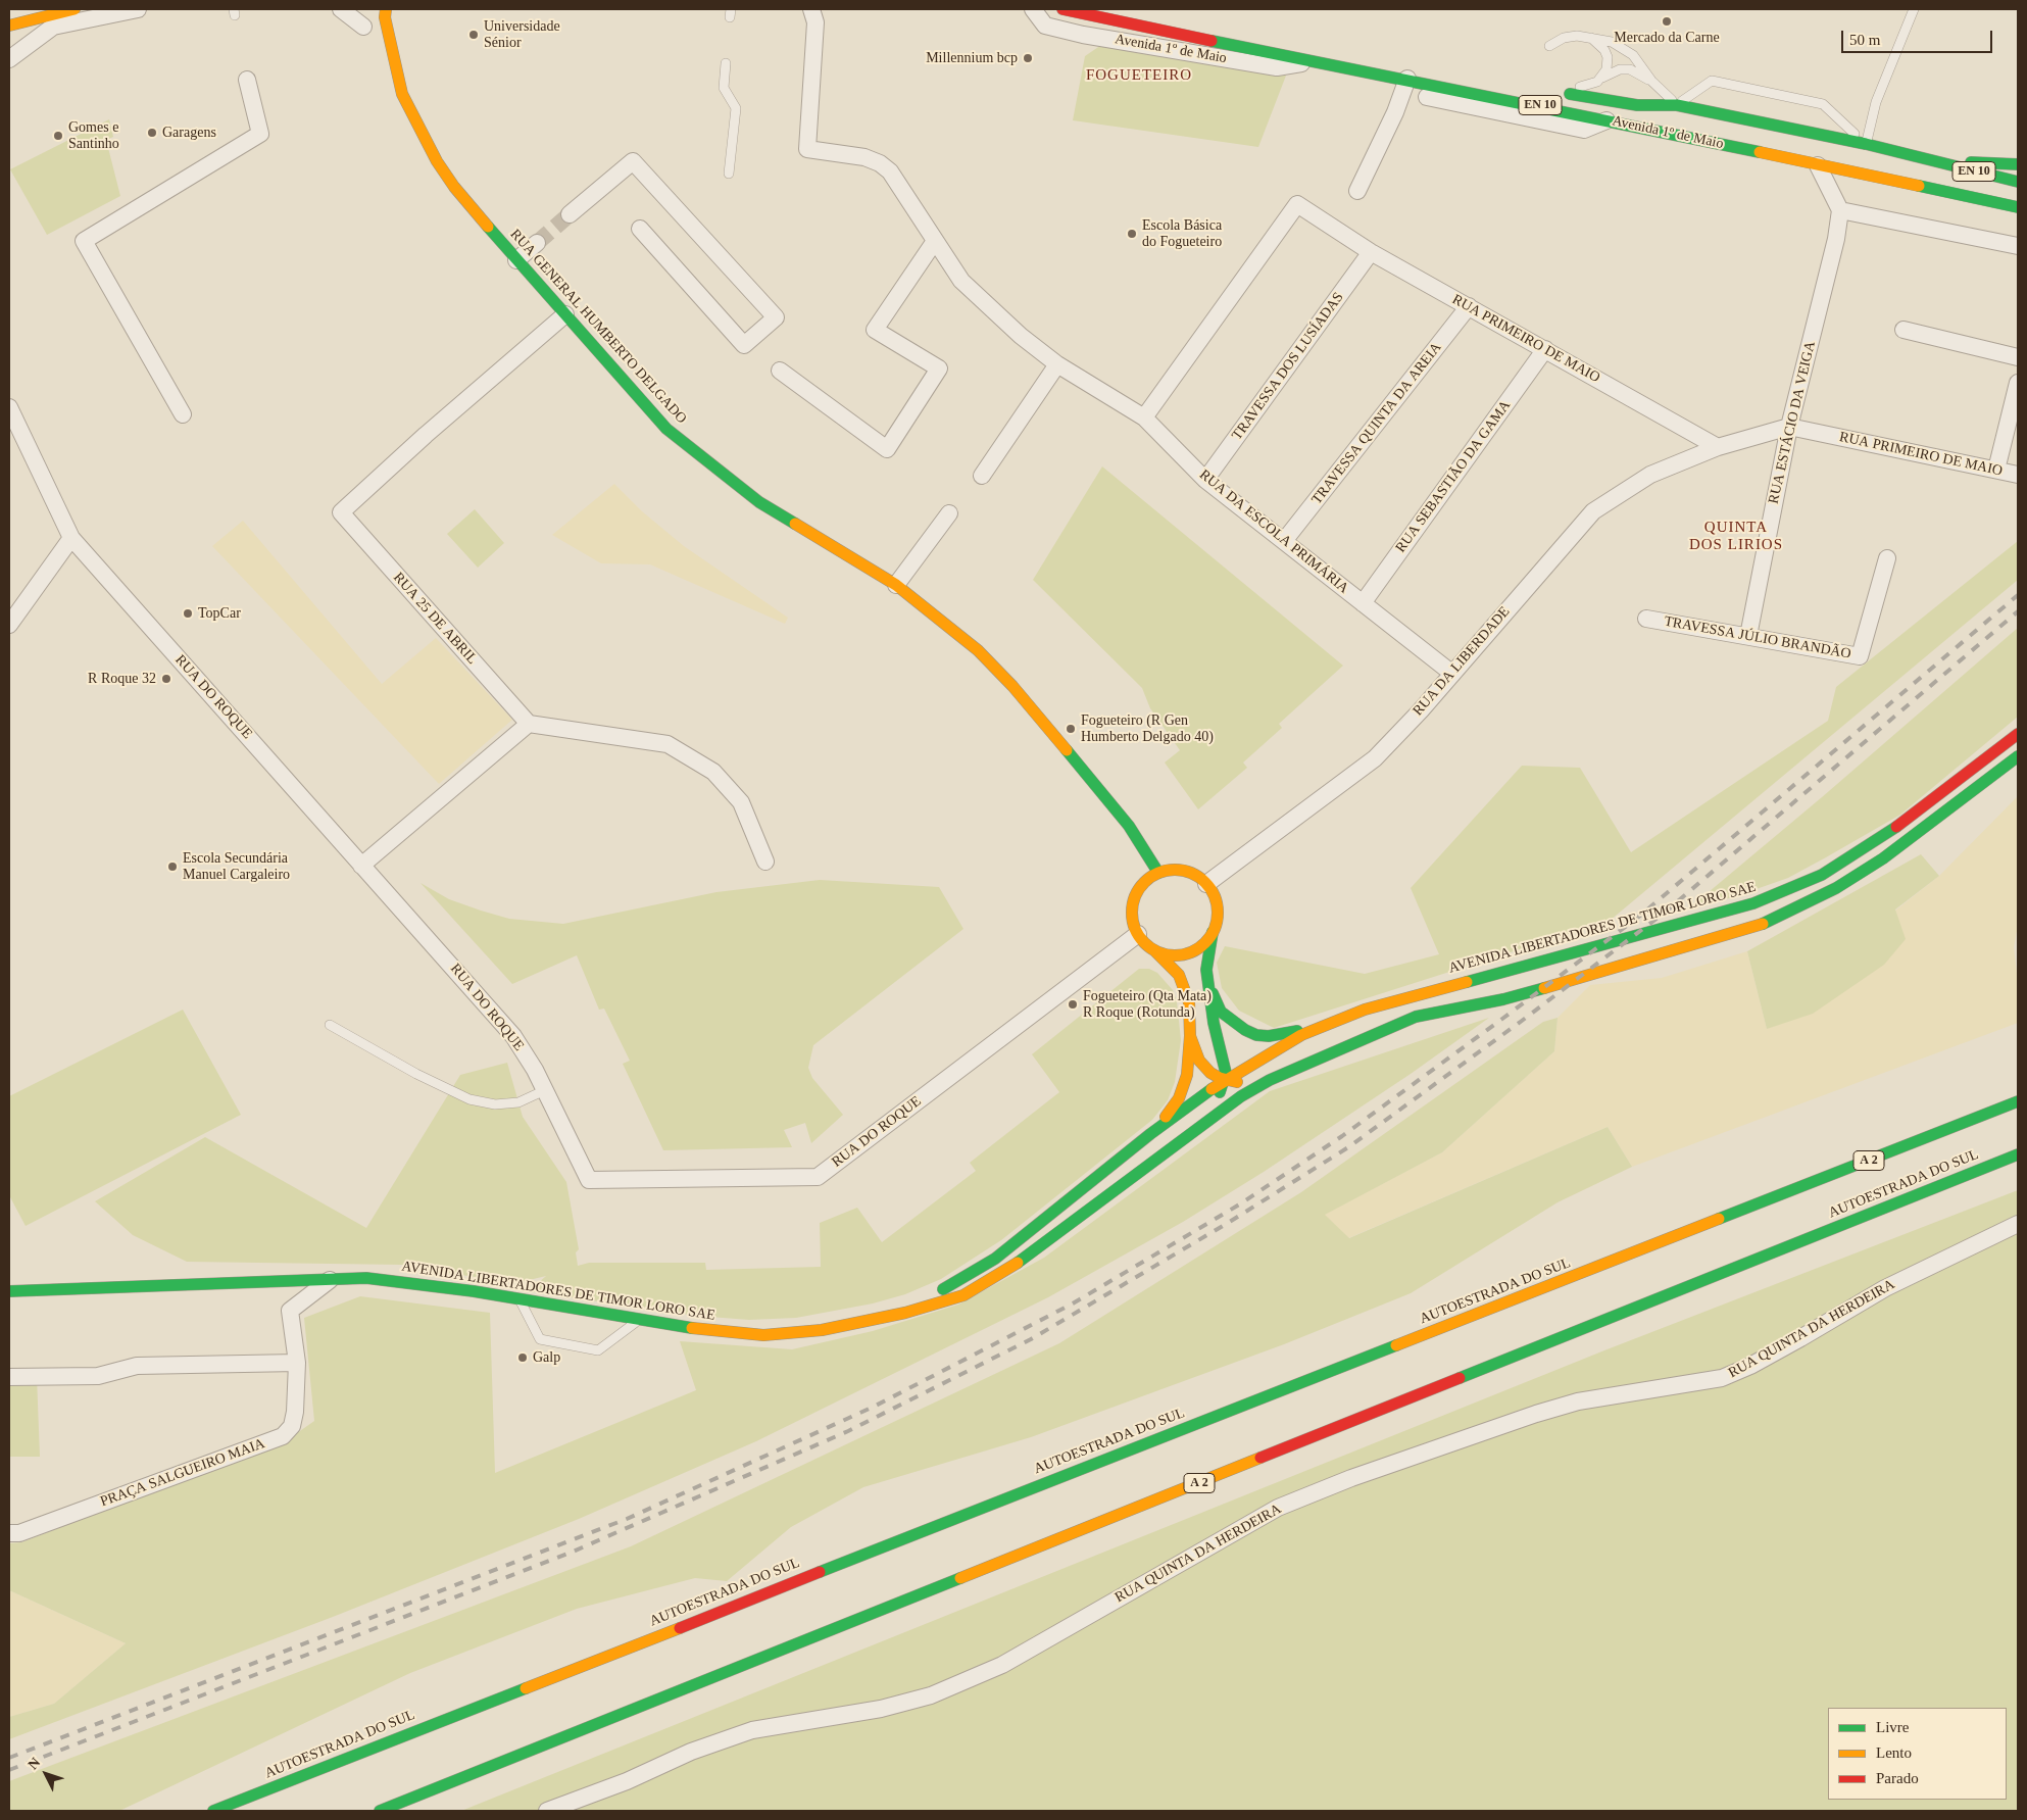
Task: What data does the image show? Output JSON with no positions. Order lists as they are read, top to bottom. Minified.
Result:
{"streets":{"main road":["Avenida 1º de Maio","EN 10","RUA GENERAL HUMBERTO DELGADO","AVENIDA LIBERTADORES DE TIMOR LORO SAE","A 2","AUTOESTRADA DO SUL"],"street":["RUA PRIMEIRO DE MAIO","TRAVESSA DOS LUSÍADAS","RUA ESTÁCIO DA VEIGA","TRAVESSA QUINTA DA AREIA","RUA SEBASTIÃO DA GAMA","RUA DA ESCOLA PRIMÁRIA","RUA 25 DE ABRIL","TRAVESSA JÚLIO BRANDÃO","RUA DA LIBERDADE","RUA DO ROQUE","RUA QUINTA DA HERDEIRA","PRAÇA SALGUEIRO MAIA"]},"crossings":[["RUA GENERAL HUMBERTO DELGADO","RUA 25 DE ABRIL"],["RUA GENERAL HUMBERTO DELGADO","RUA DA LIBERDADE"],["RUA GENERAL HUMBERTO DELGADO","RUA DO ROQUE"],["RUA PRIMEIRO DE MAIO","TRAVESSA DOS LUSÍADAS"],["RUA PRIMEIRO DE MAIO","RUA ESTÁCIO DA VEIGA"],["RUA PRIMEIRO DE MAIO","TRAVESSA QUINTA DA AREIA"],["RUA PRIMEIRO DE MAIO","RUA SEBASTIÃO DA GAMA"],["RUA PRIMEIRO DE MAIO","RUA DA ESCOLA PRIMÁRIA"],["RUA PRIMEIRO DE MAIO","RUA DA LIBERDADE"],["TRAVESSA DOS LUSÍADAS","RUA DA ESCOLA PRIMÁRIA"],["RUA ESTÁCIO DA VEIGA","TRAVESSA JÚLIO BRANDÃO"],["TRAVESSA QUINTA DA AREIA","RUA DA ESCOLA PRIMÁRIA"],["RUA SEBASTIÃO DA GAMA","RUA DA ESCOLA PRIMÁRIA"],["RUA DA ESCOLA PRIMÁRIA","RUA DA LIBERDADE"],["RUA DA LIBERDADE","RUA DO ROQUE"],["AVENIDA LIBERTADORES DE TIMOR LORO SAE","PRAÇA SALGUEIRO MAIA"]],"districts":["FOGUETEIRO","QUINTA DOS LIRIOS"],"places":["Mercado da Carne","Universidade Sénior","Millennium bcp","Garagens","Gomes e Santinho","Escola Básica do Fogueteiro","TopCar","R Roque 32","Fogueteiro (R Gen Humberto Delgado 40)","Escola Secundária Manuel Cargaleiro","Fogueteiro (Qta Mata) R Roque (Rotunda)","Galp"],"legend":["Livre","Lento","Parado"],"scale_bar":"50 m","north":"top left"}
